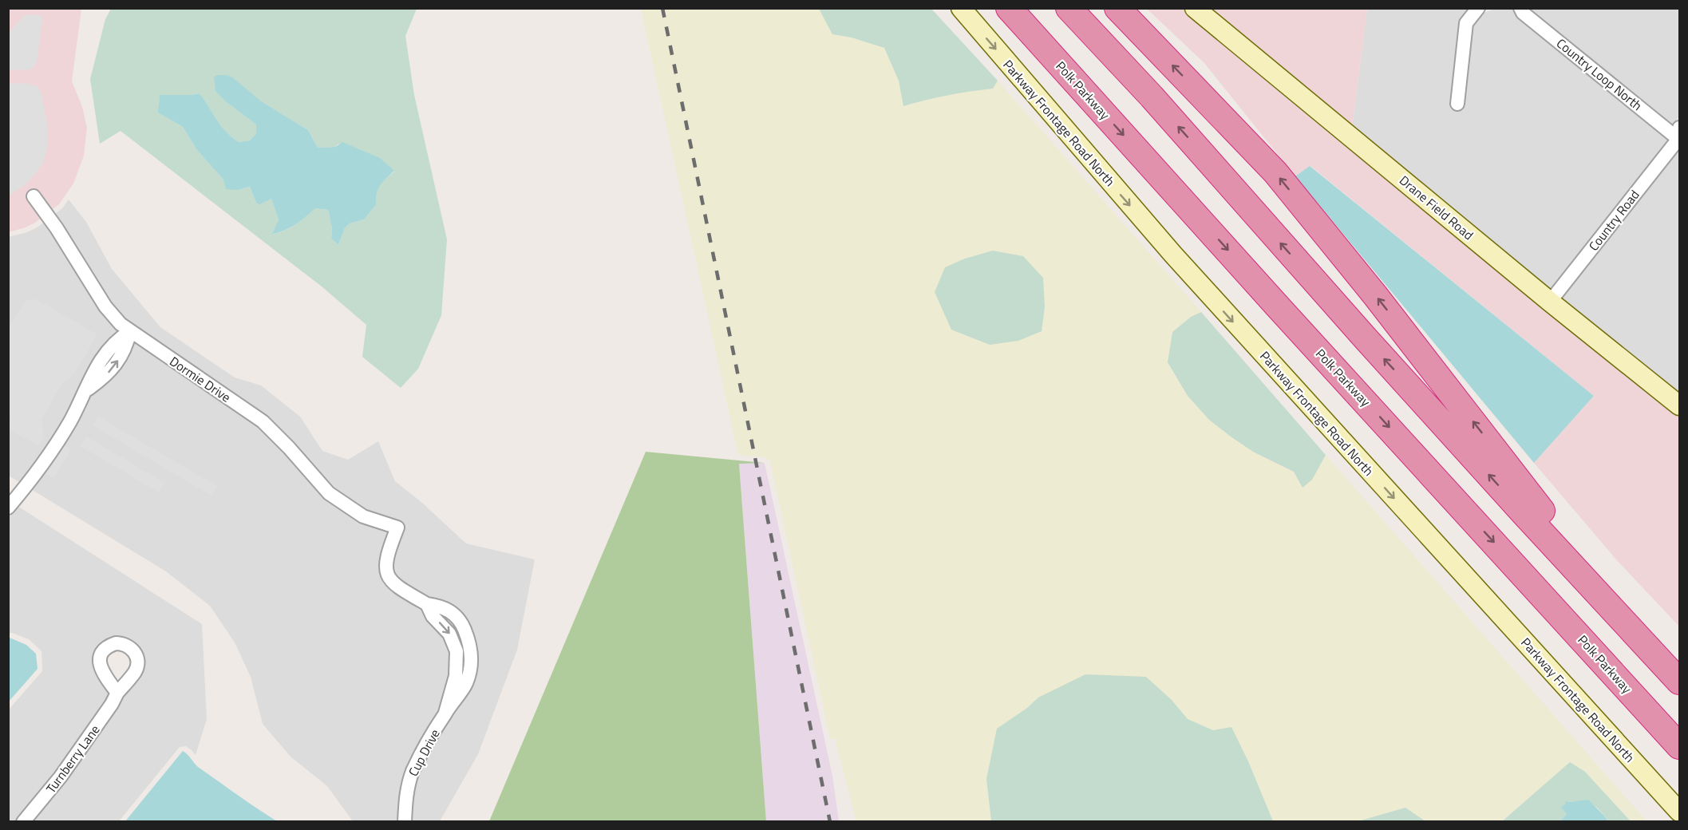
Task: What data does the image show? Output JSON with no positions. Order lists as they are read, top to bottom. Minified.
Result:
{"streets":{"highway":["Polk Parkway"],"main road":["Parkway Frontage Road North","Drane Field Road"],"street":["Country Loop North","Country Road","Dormie Drive","Cup Drive","Turnberry Lane"]},"crossings":[["Country Loop North","Country Road"],["Drane Field Road","Country Road"]],"one_way":["Parkway Frontage Road North"]}
